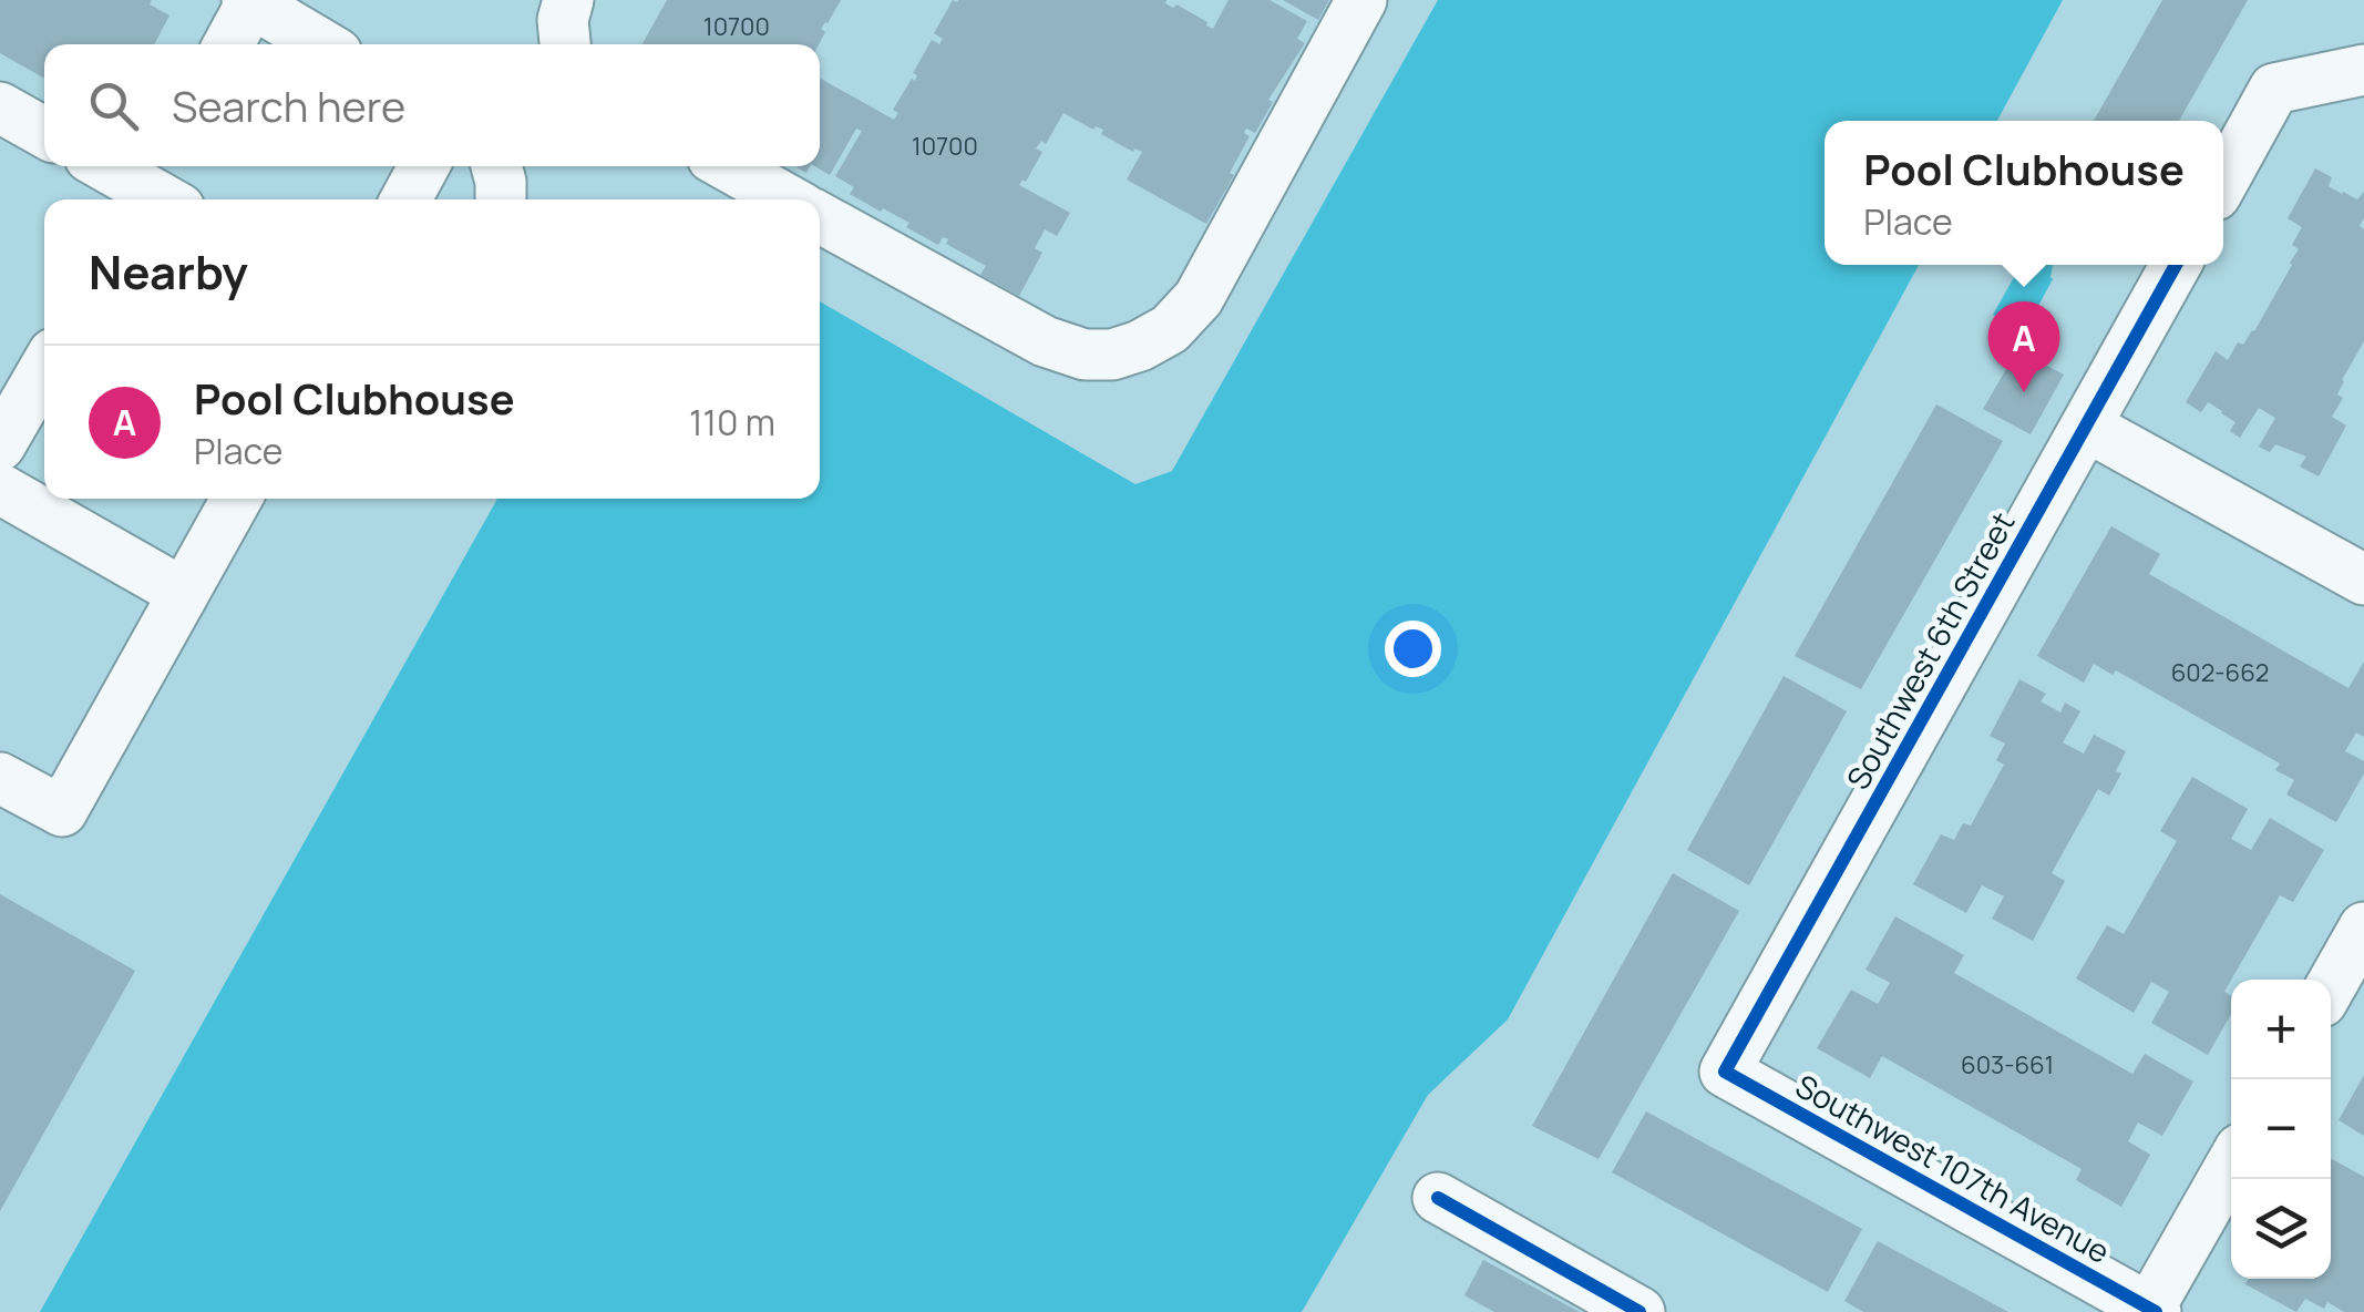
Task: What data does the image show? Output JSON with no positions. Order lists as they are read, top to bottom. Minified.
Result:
{"streets":{"street":["Southwest 6th Street","Southwest 107th Avenue"]},"crossings":[["Southwest 6th Street","Southwest 107th Avenue"]],"house_numbers":["10700","10700","602-662","603-661"],"page":{"search":"Search here","popup":["Pool Clubhouse","Place"],"heading":"Nearby","pins":"A","list":[{"mark":"A","name":"Pool Clubhouse","note":"Place","value":"110 m"}],"map_buttons":["+","−"]}}
